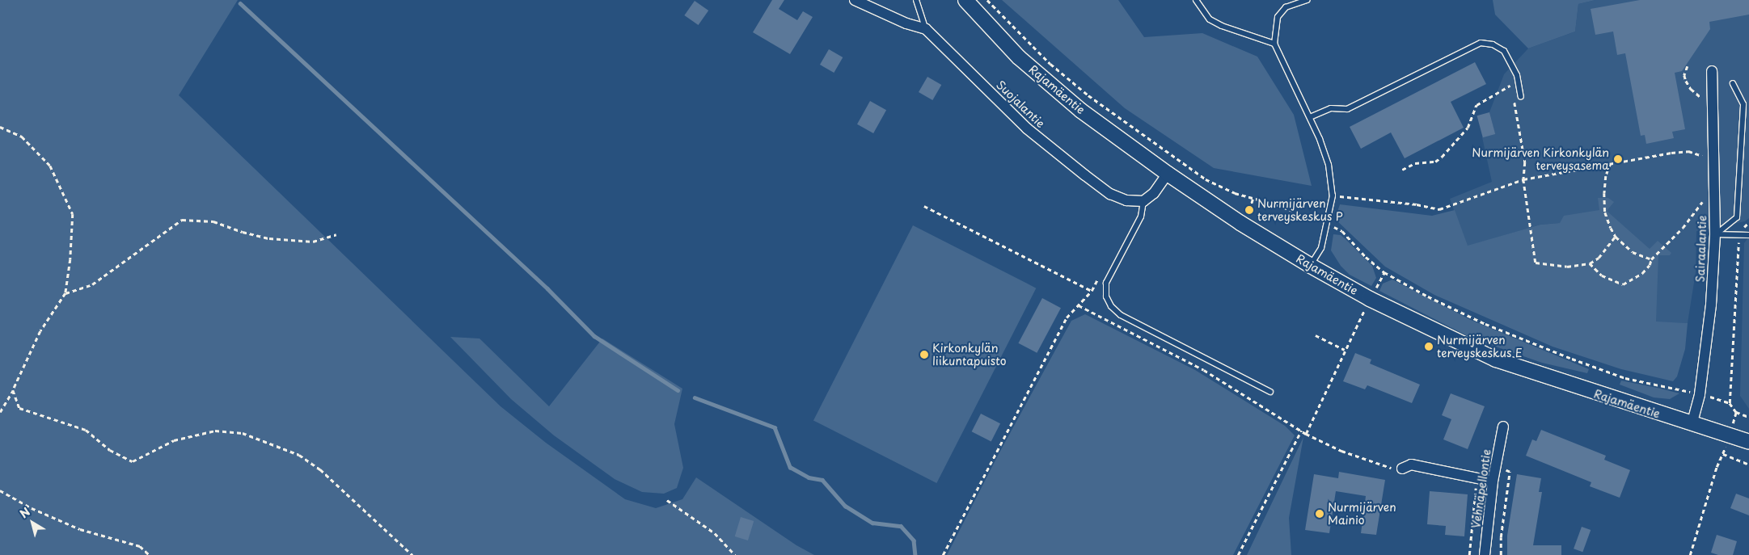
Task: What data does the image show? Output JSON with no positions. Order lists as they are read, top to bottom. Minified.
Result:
{"streets":{"main road":["Rajamäentie"],"street":["Suojalantie","Sairaalantie","Vehnäpellontie"]},"crossings":[["Rajamäentie","Sairaalantie"]],"places":["Nurmijärven Kirkonkylän terveysasema","Nurmijärven terveyskeskus P","Nurmijärven terveyskeskus E","Kirkonkylän liikuntapuisto","Nurmijärven Mainio"],"north":"top left"}
